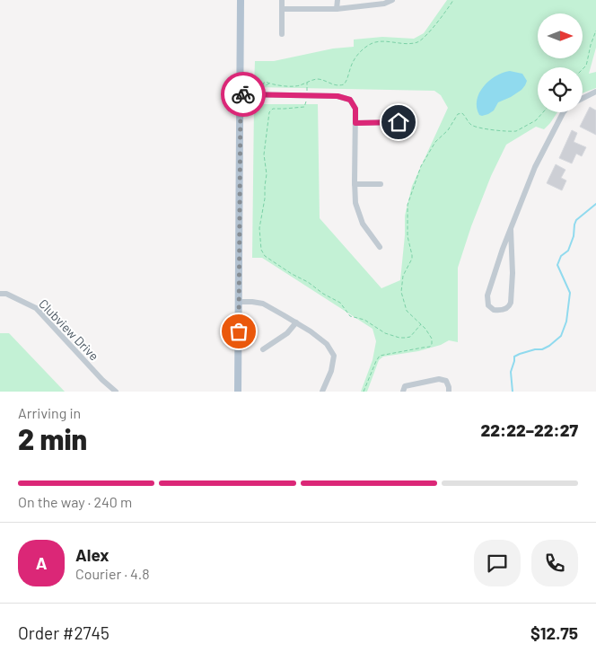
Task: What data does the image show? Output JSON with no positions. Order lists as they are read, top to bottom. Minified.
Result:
{"streets":{"street":["Clubview Drive"]},"north":"right","page":{"heading":["2 min","Arriving in","22:22–22:27"],"panel":["Alex","Courier · 4.8","Order #2745","$12.75"],"bar":"On the way · 240 m","round":"A"}}
